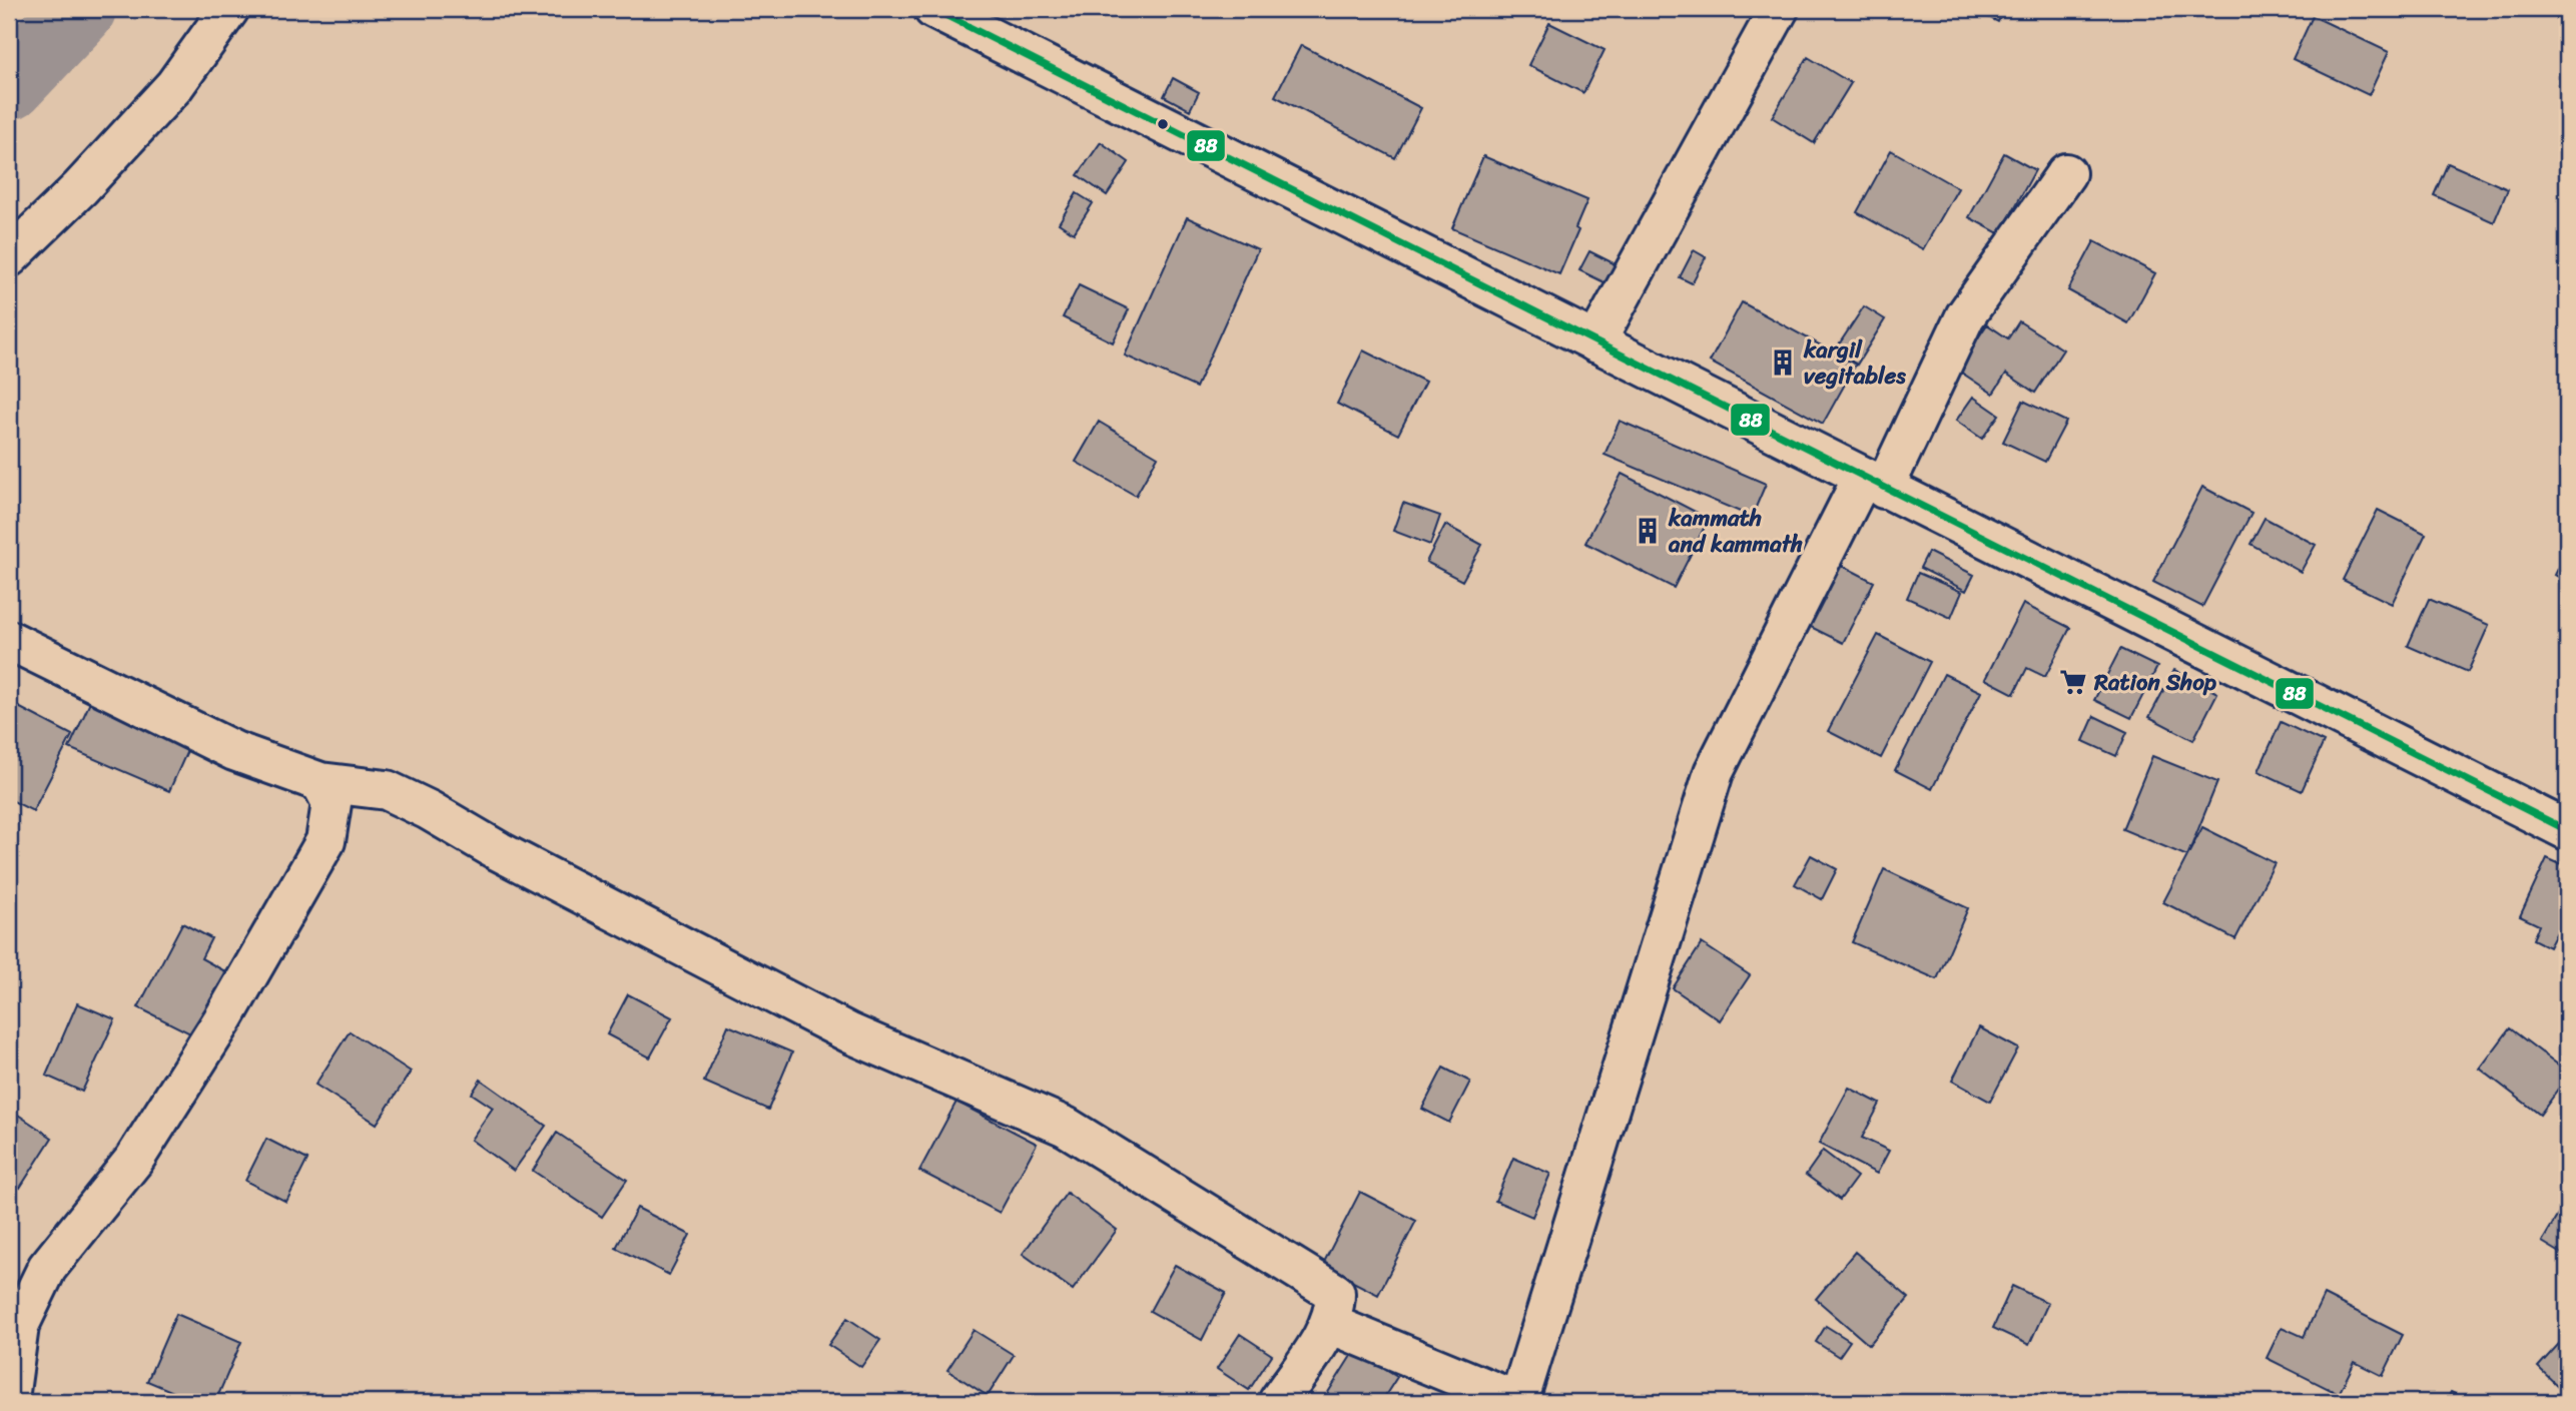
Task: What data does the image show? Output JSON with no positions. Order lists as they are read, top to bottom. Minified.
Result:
{"places":{"building":["kargil vegitables","kammath and kammath"],"supermarket":["Ration Shop"]},"lines":["transit line 88"]}
